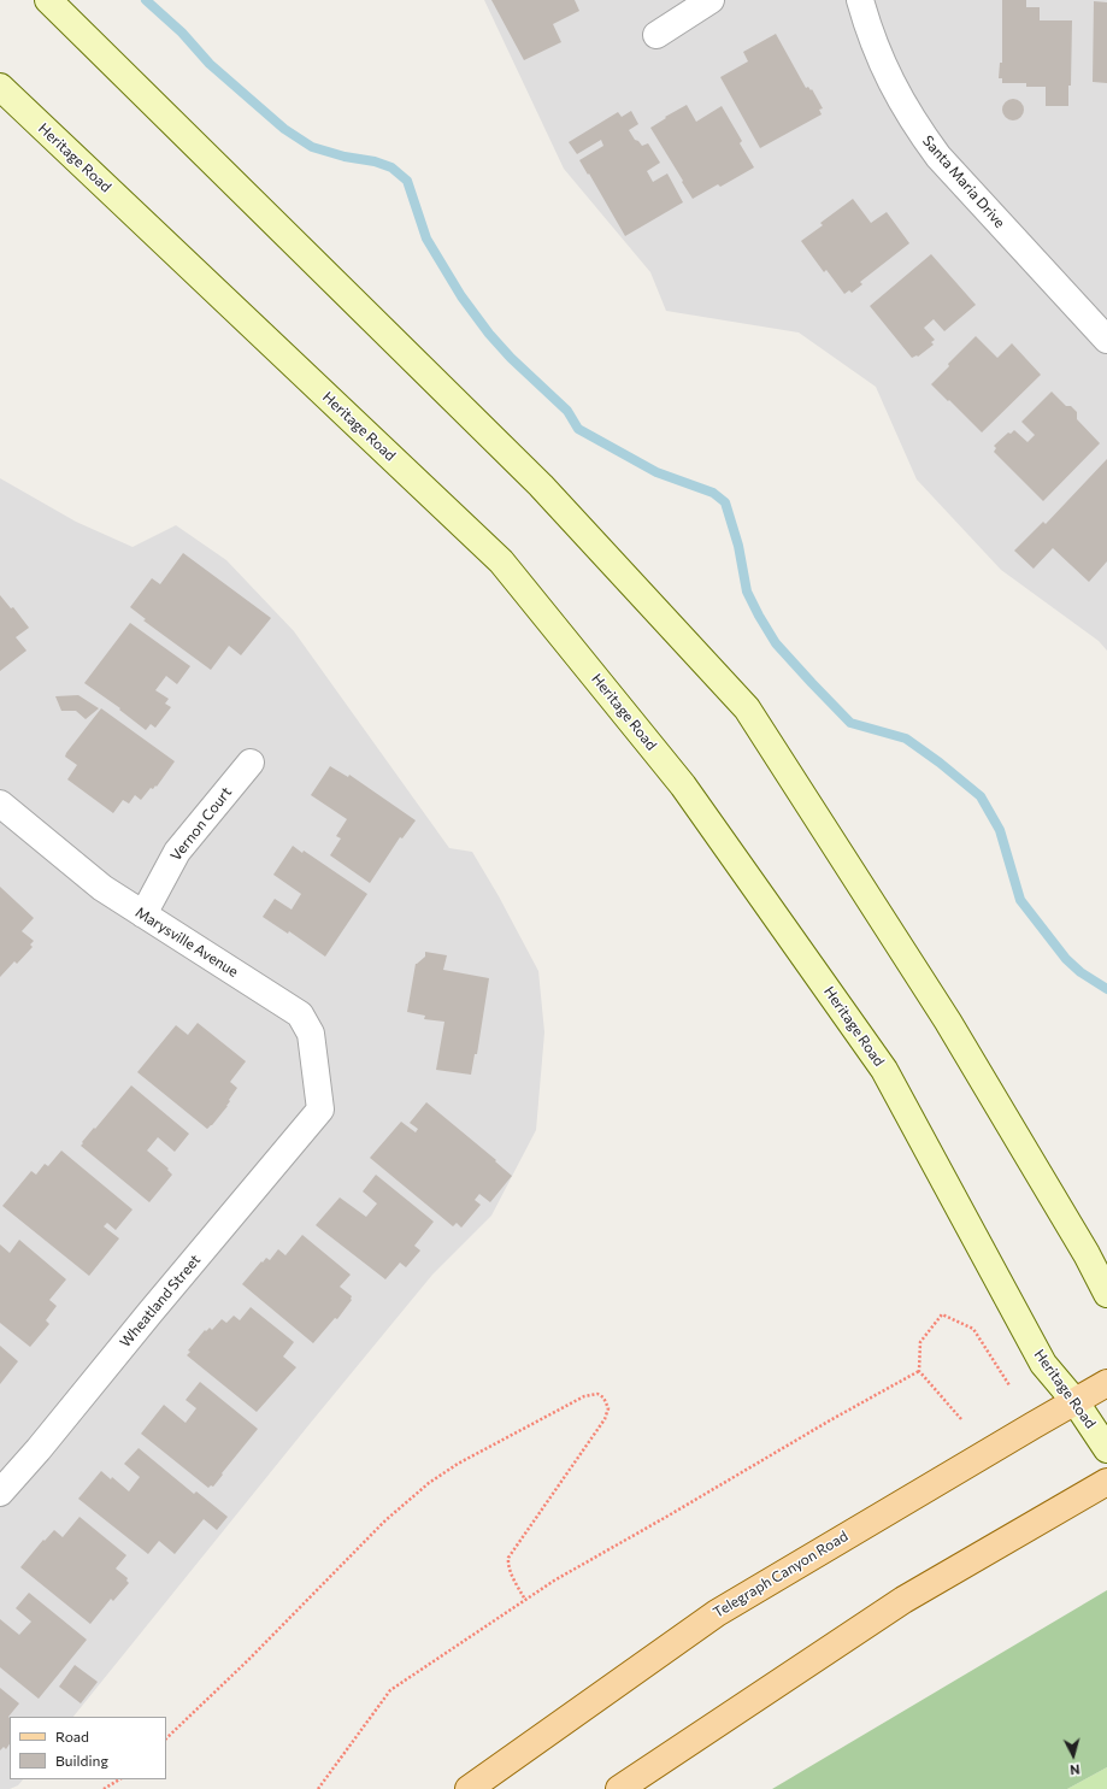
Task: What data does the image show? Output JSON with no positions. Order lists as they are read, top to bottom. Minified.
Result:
{"streets":{"main road":["Heritage Road","Telegraph Canyon Road"],"street":["Santa Maria Drive","Vernon Court","Marysville Avenue","Wheatland Street"]},"crossings":[["Heritage Road","Telegraph Canyon Road"],["Vernon Court","Marysville Avenue"],["Marysville Avenue","Wheatland Street"]],"legend":["Road","Building"],"north":"bottom"}
